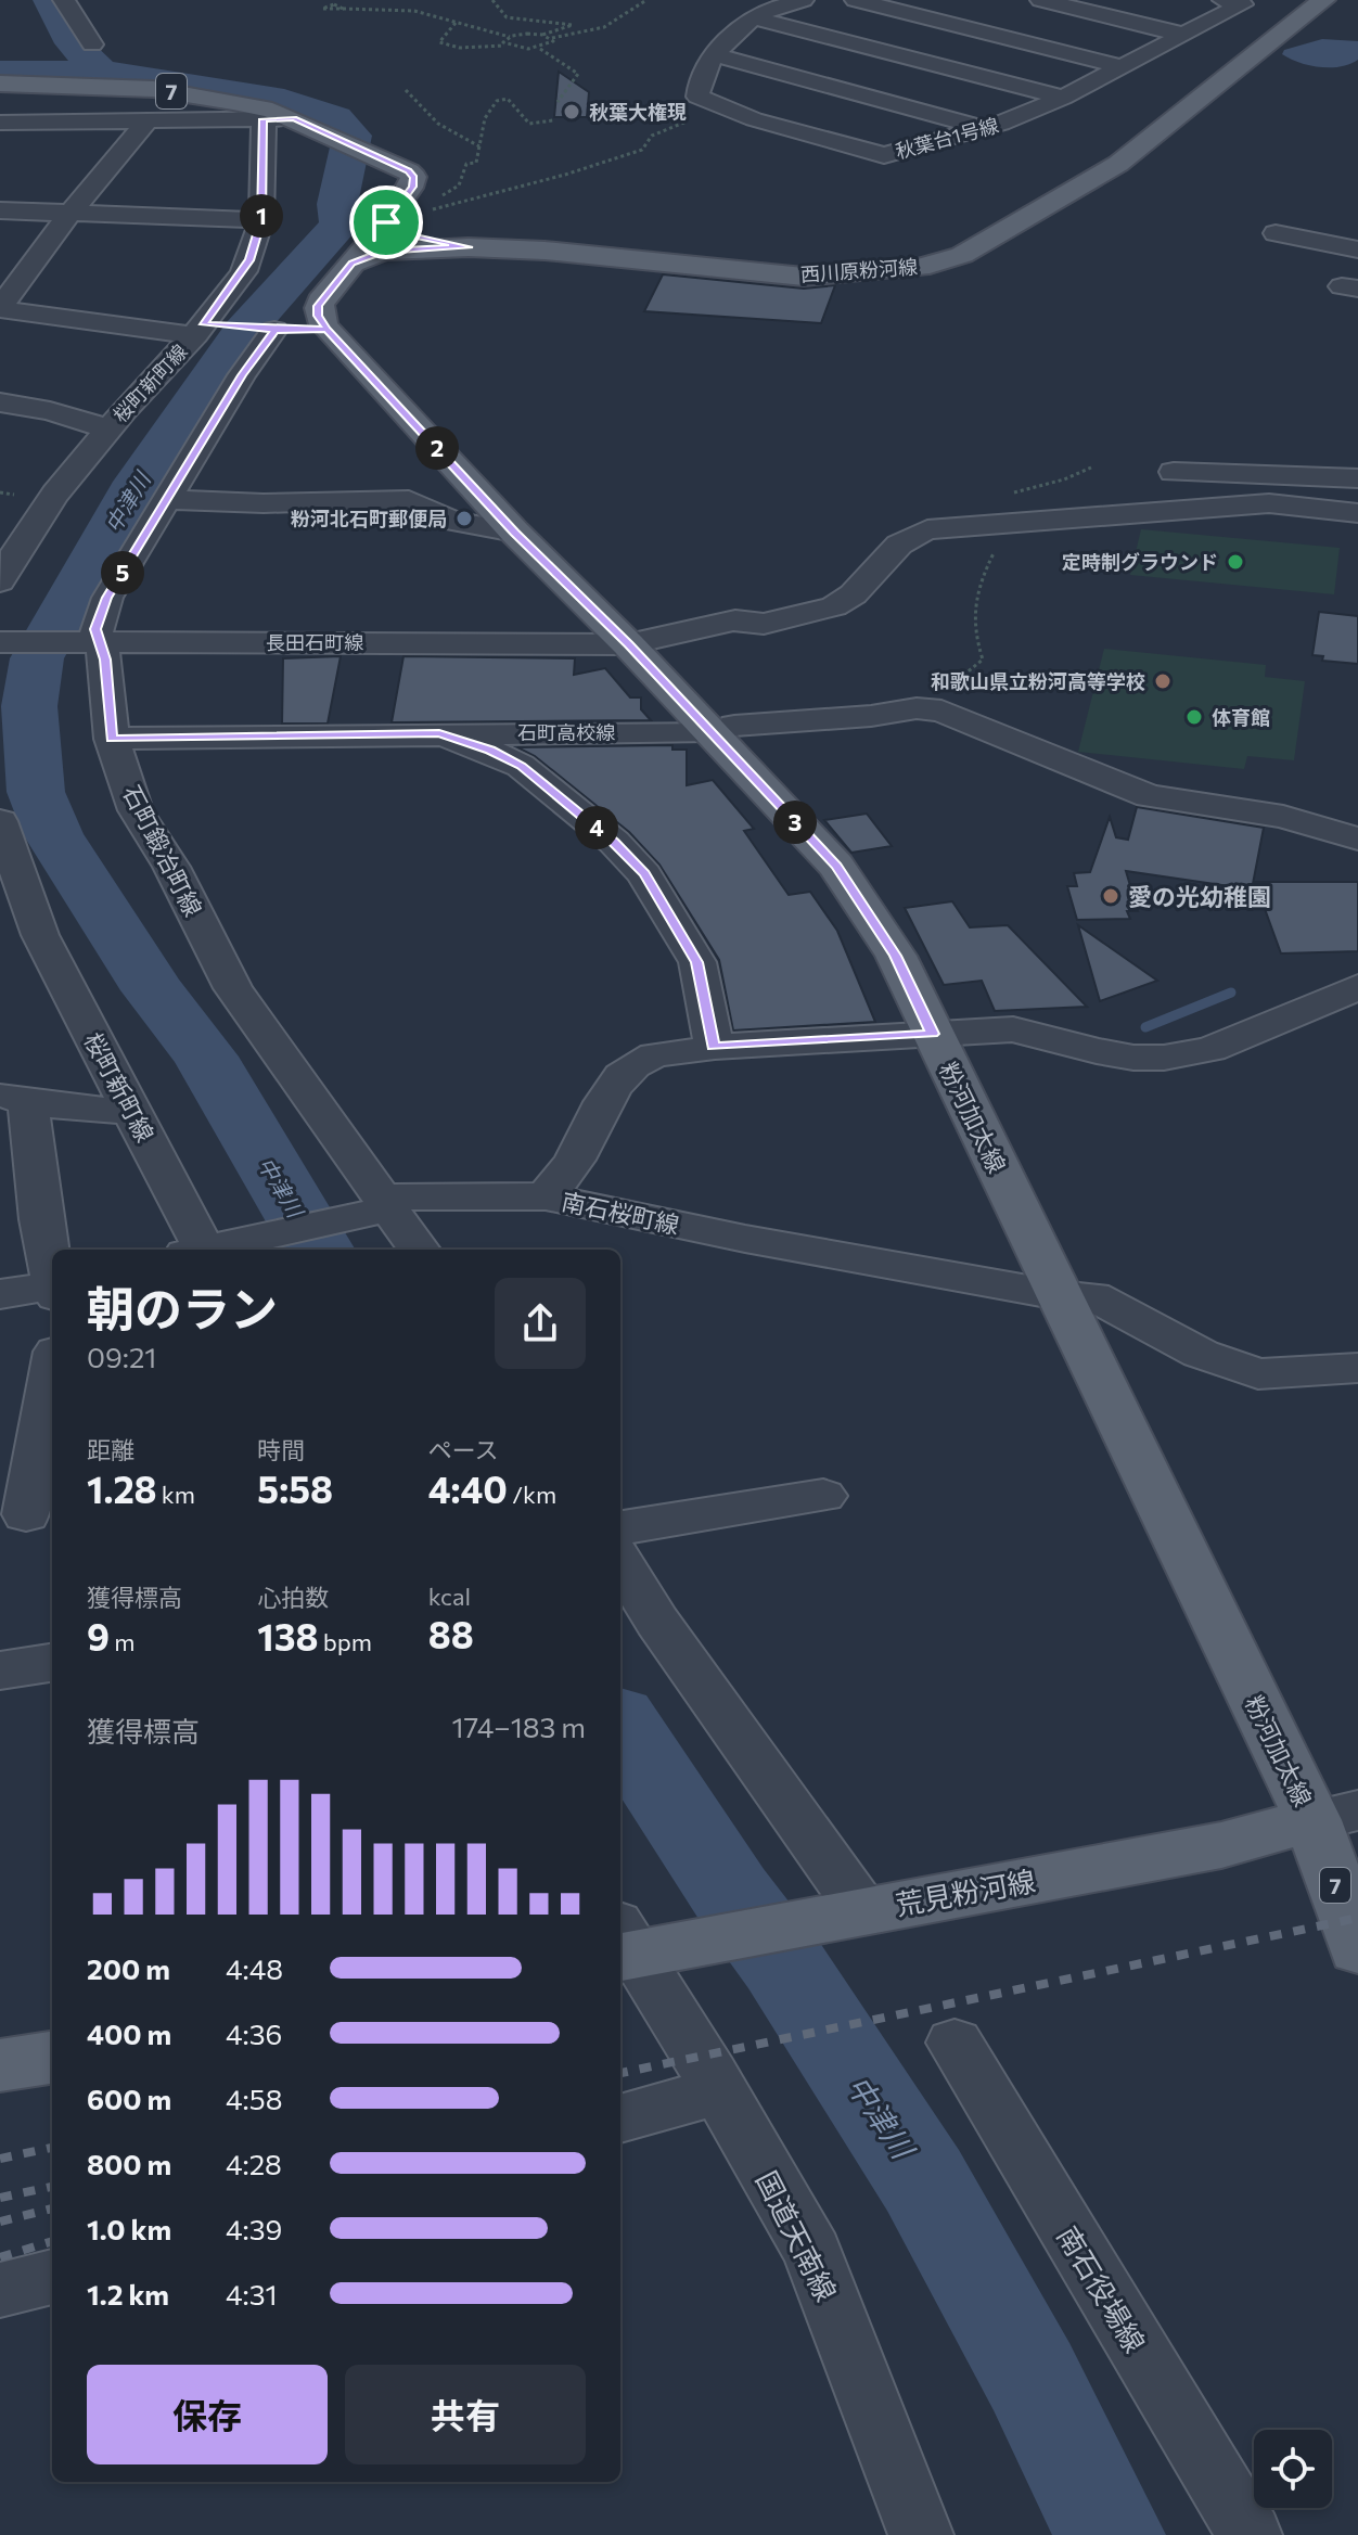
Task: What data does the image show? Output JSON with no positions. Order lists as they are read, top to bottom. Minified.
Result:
{"streets":{"main road":["7","西川原粉河線","粉河加太線","荒見粉河線"],"street":["秋葉台1号線","桜町新町線","長田石町線","石町高校線","石町鍛冶町線","南石桜町線","国道天南線","南石役場線"]},"crossings":[["7","西川原粉河線"],["7","粉河加太線"],["桜町新町線","石町鍛冶町線"],["長田石町線","石町鍛冶町線"],["長田石町線","粉河加太線"],["石町高校線","石町鍛冶町線"],["石町高校線","粉河加太線"],["石町鍛冶町線","南石桜町線"],["粉河加太線","南石桜町線"],["粉河加太線","荒見粉河線"],["荒見粉河線","国道天南線"]],"water":["中津川"],"places":["秋葉大権現","粉河北石町郵便局","定時制グラウンド","和歌山県立粉河高等学校","体育館","愛の光幼稚園"],"page":{"pins":["1","2","5","3","4"],"heading":["朝のラン","09:21"],"stats":[["距離","1.28 km"],["時間","5:58"],["ペース","4:40 /km"],["獲得標高","9 m"],["心拍数","138 bpm"],["kcal","88"]],"chart":["獲得標高","174–183 m"],"list":[{"name":"200 m","note":"4:48"},{"name":"400 m","note":"4:36"},{"name":"600 m","note":"4:58"},{"name":"800 m","note":"4:28"},{"name":"1.0 km","note":"4:39"},{"name":"1.2 km","note":"4:31"}],"buttons":["保存","共有"]}}
